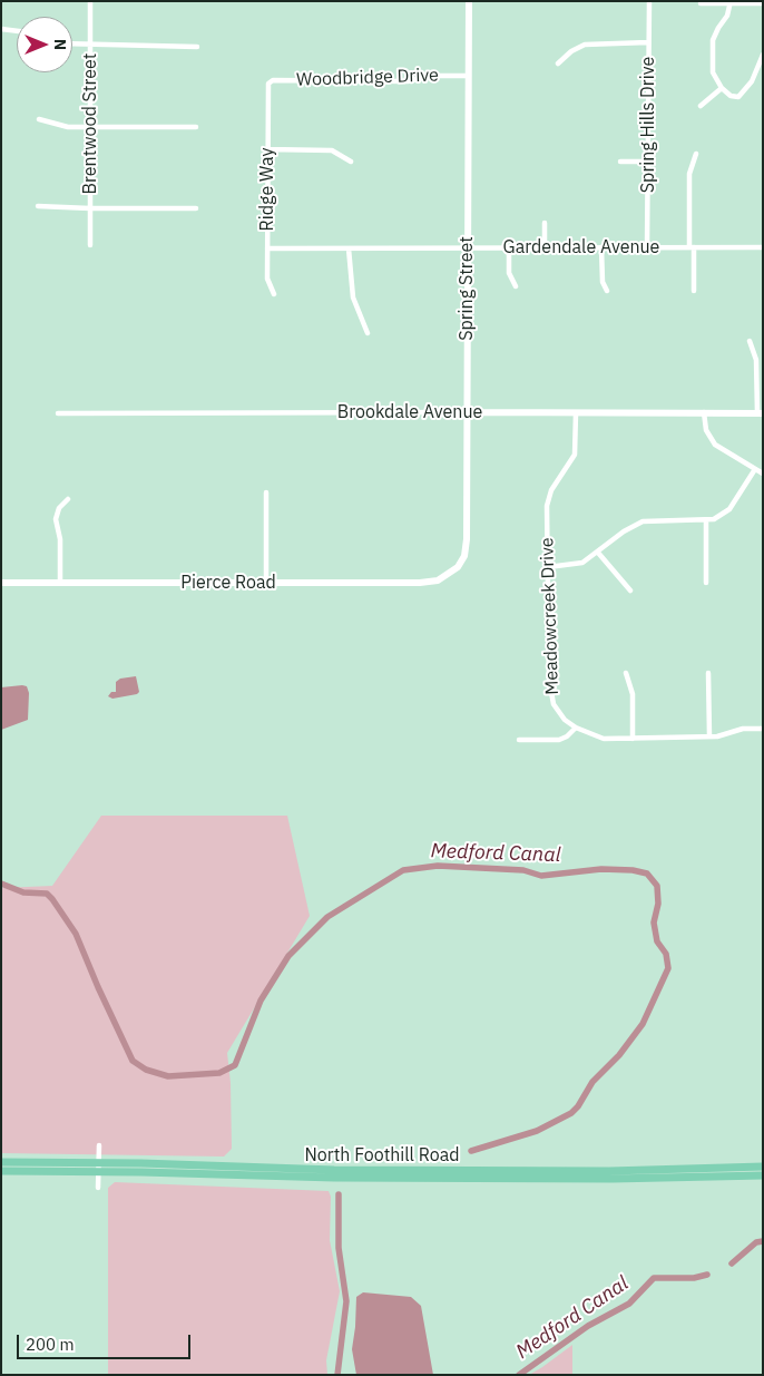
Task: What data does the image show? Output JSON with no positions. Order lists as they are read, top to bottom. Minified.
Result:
{"streets":{"main road":["North Foothill Road"],"street":["Woodbridge Drive","Brentwood Street","Spring Hills Drive","Ridge Way","Gardendale Avenue","Spring Street","Brookdale Avenue","Pierce Road","Meadowcreek Drive"]},"crossings":[["Woodbridge Drive","Ridge Way"],["Woodbridge Drive","Spring Street"],["Spring Hills Drive","Gardendale Avenue"],["Ridge Way","Gardendale Avenue"],["Gardendale Avenue","Spring Street"],["Spring Street","Brookdale Avenue"],["Spring Street","Pierce Road"],["Brookdale Avenue","Meadowcreek Drive"]],"water":["Medford Canal"],"scale_bar":"200 m","north":"right"}
